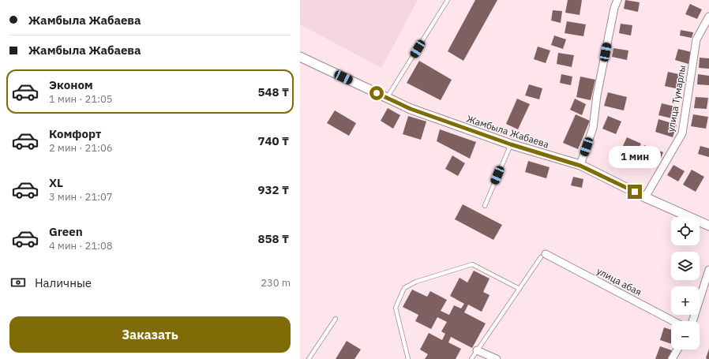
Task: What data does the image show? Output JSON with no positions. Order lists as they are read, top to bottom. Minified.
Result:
{"streets":{"street":["улица Тумарлы","Жамбыла Жабаева","улица абая"]},"crossings":[["улица Тумарлы","Жамбыла Жабаева"]],"page":{"banner":["Жамбыла Жабаева","Жамбыла Жабаева"],"list":[{"name":"Эконом","note":"1 мин · 21:05","value":"548 ₸"},{"name":"Комфорт","note":"2 мин · 21:06","value":"740 ₸"},{"name":"XL","note":"3 мин · 21:07","value":"932 ₸"},{"name":"Green","note":"4 мин · 21:08","value":"858 ₸"}],"bubble":"1 мин","map_buttons":["+","−"],"pay":["Наличные","230 m"],"buttons":"Заказать"}}
